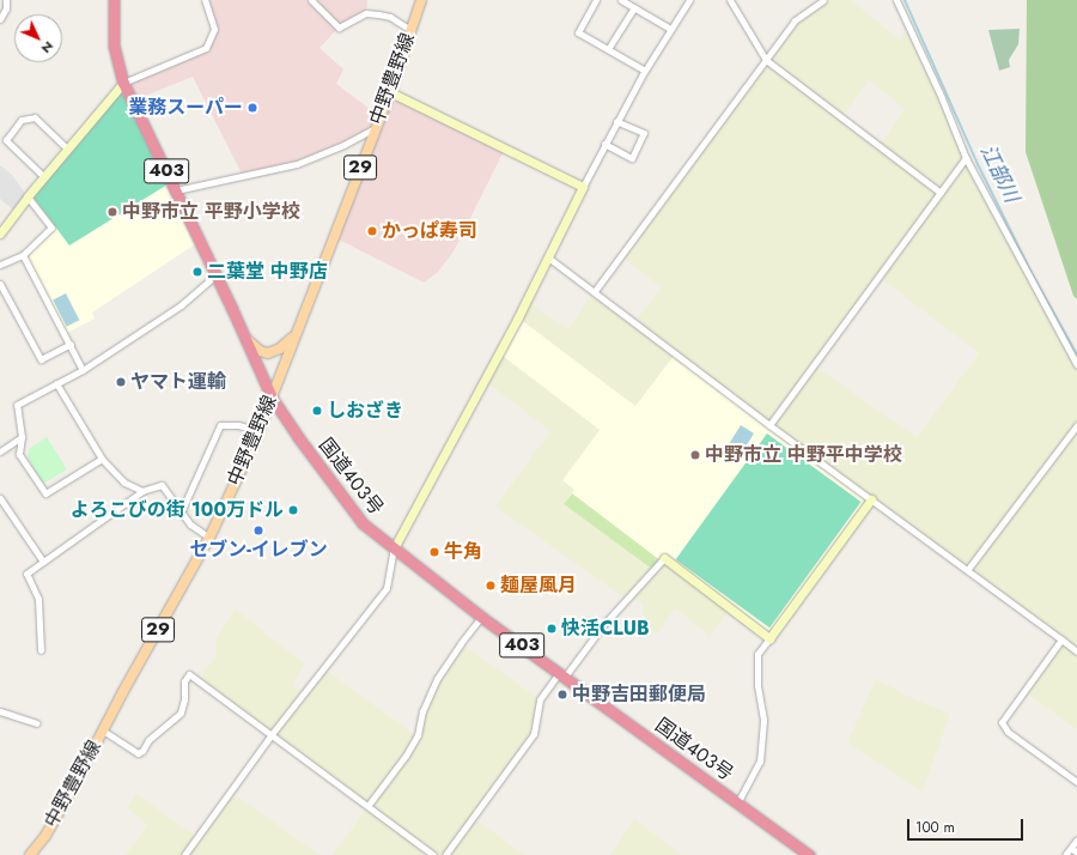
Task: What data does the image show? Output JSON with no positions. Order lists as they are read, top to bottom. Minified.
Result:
{"streets":{"highway":["403","国道403号"],"main road":["中野豊野線","29"]},"crossings":[["中野豊野線","国道403号"]],"water":["江部川"],"places":["業務スーパー","中野市立 平野小学校","かっぱ寿司","二葉堂 中野店","ヤマト運輸","しおざき","中野市立 中野平中学校","よろこびの街 100万ドル","セブン-イレブン","牛角","麺屋風月","快活CLUB","中野吉田郵便局"],"scale_bar":"100 m","north":"bottom right"}
